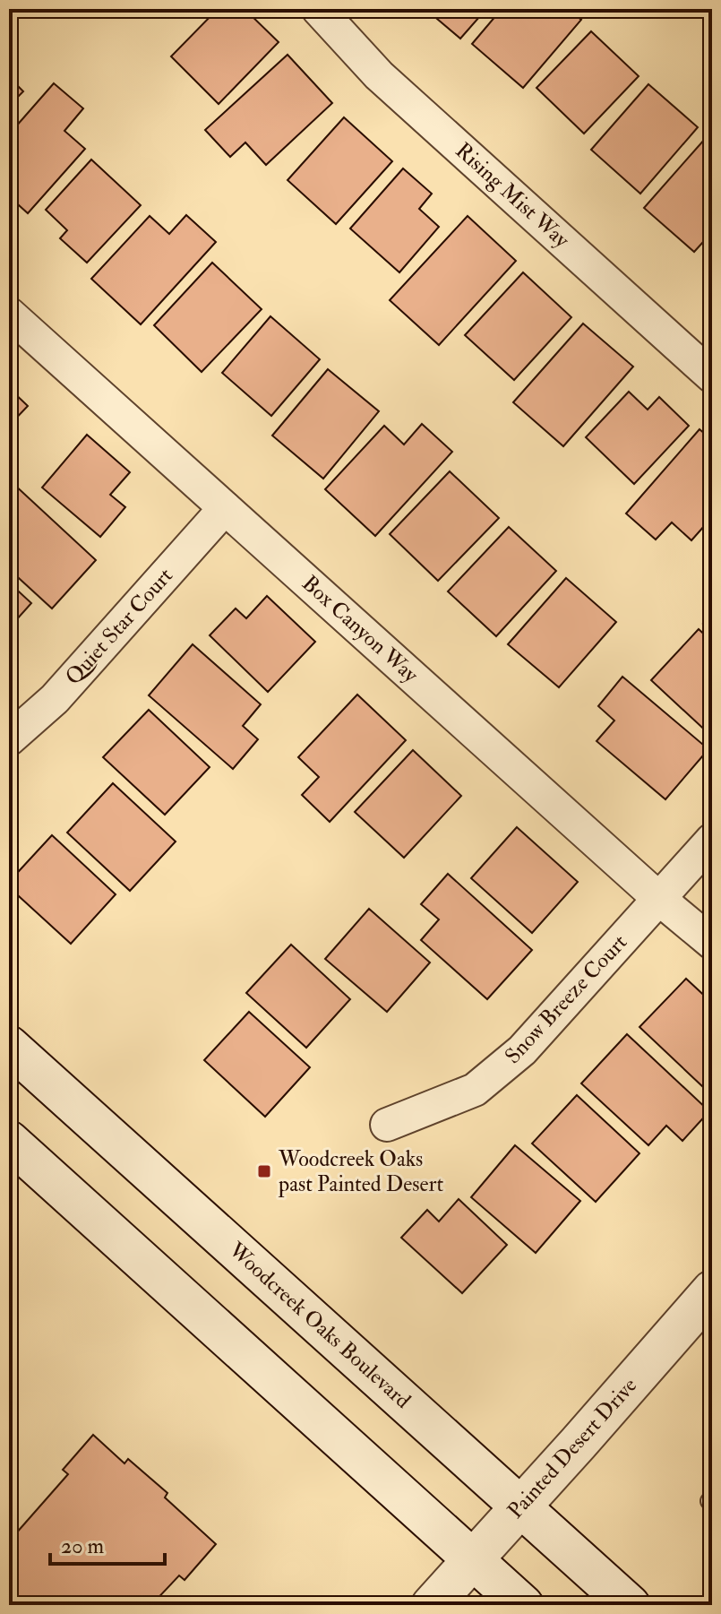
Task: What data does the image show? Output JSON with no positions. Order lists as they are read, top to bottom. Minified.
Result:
{"streets":{"main road":["Woodcreek Oaks Boulevard","Painted Desert Drive"],"street":["Rising Mist Way","Quiet Star Court","Box Canyon Way","Snow Breeze Court"]},"crossings":[["Quiet Star Court","Box Canyon Way"],["Box Canyon Way","Snow Breeze Court"],["Woodcreek Oaks Boulevard","Painted Desert Drive"]],"places":{"transit":["Woodcreek Oaks past Painted Desert"]},"scale_bar":"20 m"}
